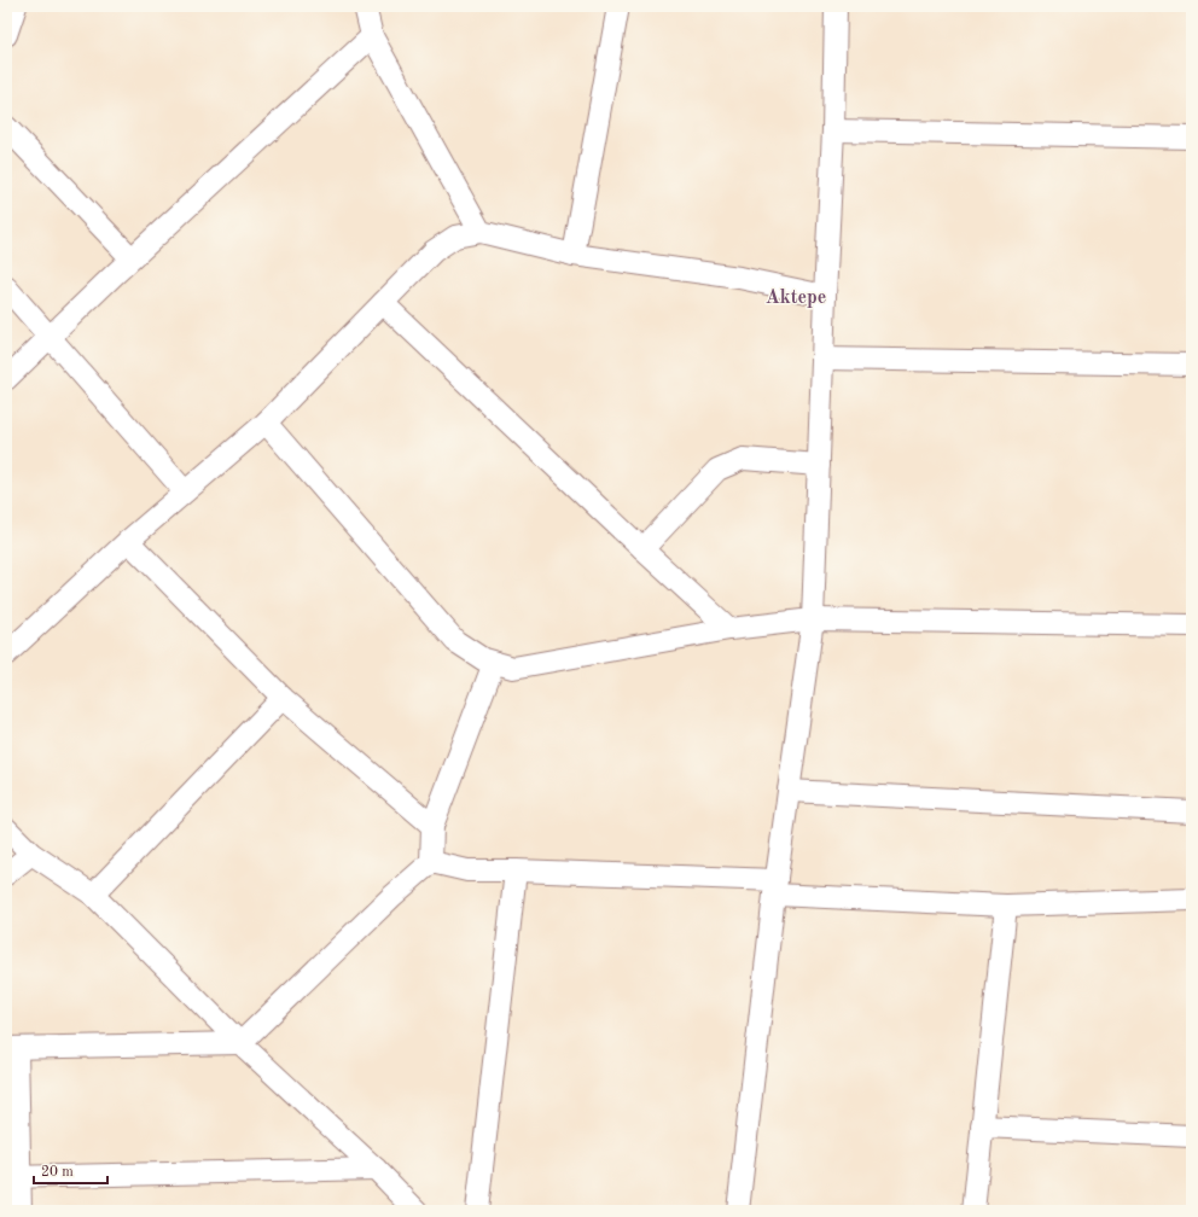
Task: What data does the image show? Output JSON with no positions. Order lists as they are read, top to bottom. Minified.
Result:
{"districts":["Aktepe"],"scale_bar":"20 m"}
